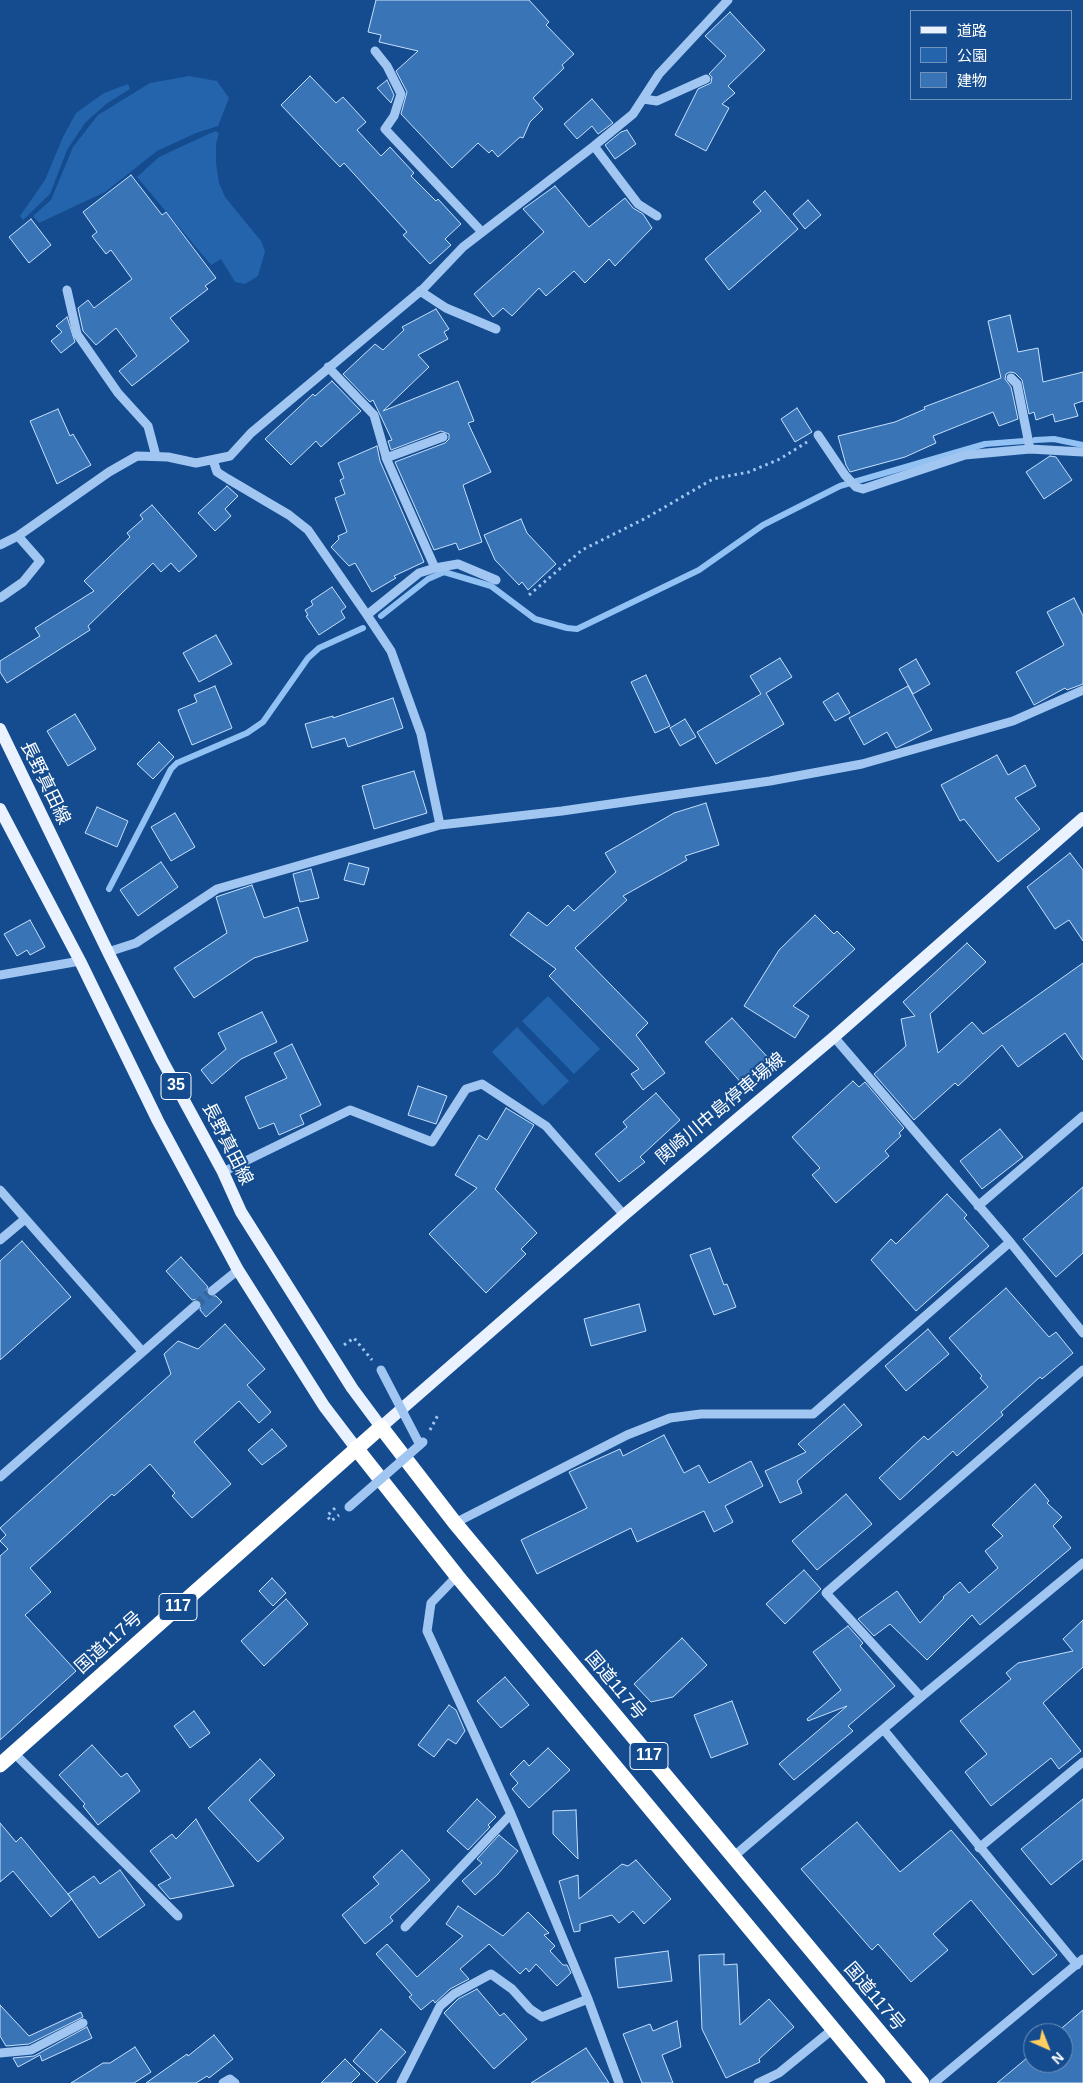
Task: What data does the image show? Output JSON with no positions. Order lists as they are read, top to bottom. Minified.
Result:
{"streets":{"highway":["117","国道117号"],"main road":["長野真田線","35","関崎川中島停車場線"]},"crossings":[["長野真田線","関崎川中島停車場線"],["長野真田線","国道117号"],["35","117"],["35","国道117号"],["関崎川中島停車場線","国道117号"],["117","国道117号"]],"legend":["道路","公園","建物"],"north":"bottom right"}
